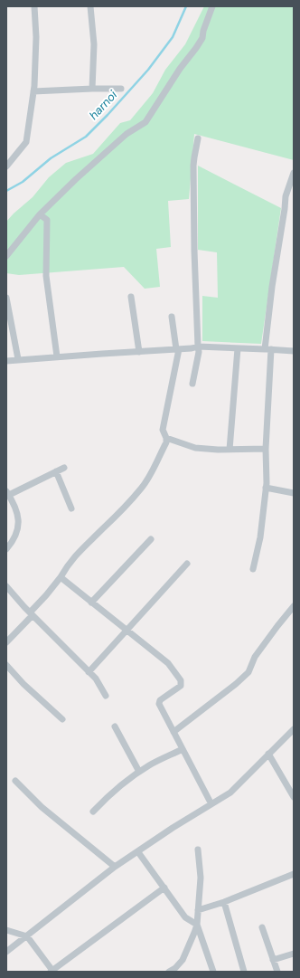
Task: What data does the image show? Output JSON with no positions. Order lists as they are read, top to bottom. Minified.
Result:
{"water":["harnoi"]}
